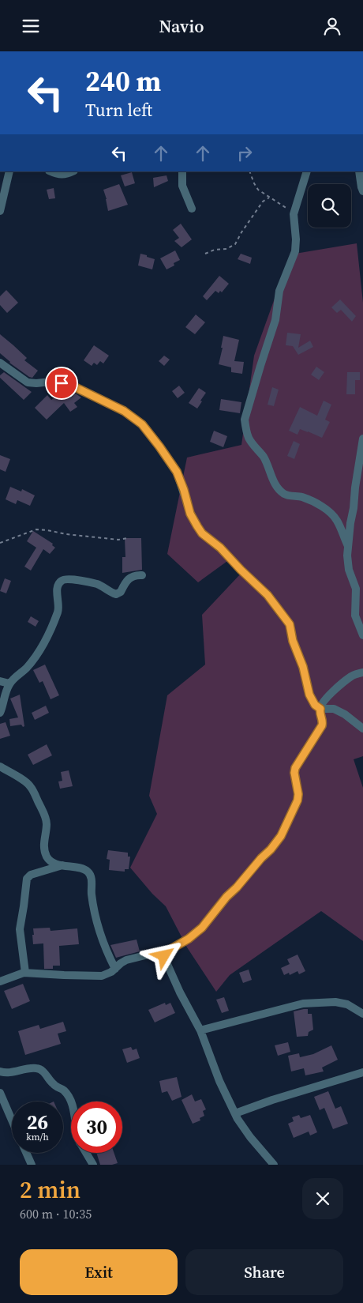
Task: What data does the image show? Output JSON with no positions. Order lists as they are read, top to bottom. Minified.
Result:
{"page":{"header":"Navio","turn":["240 m","Turn left"],"speed":"26 km/h","limit":"30","heading":["2 min","600 m · 10:35"],"buttons":["Exit","Share"]}}
